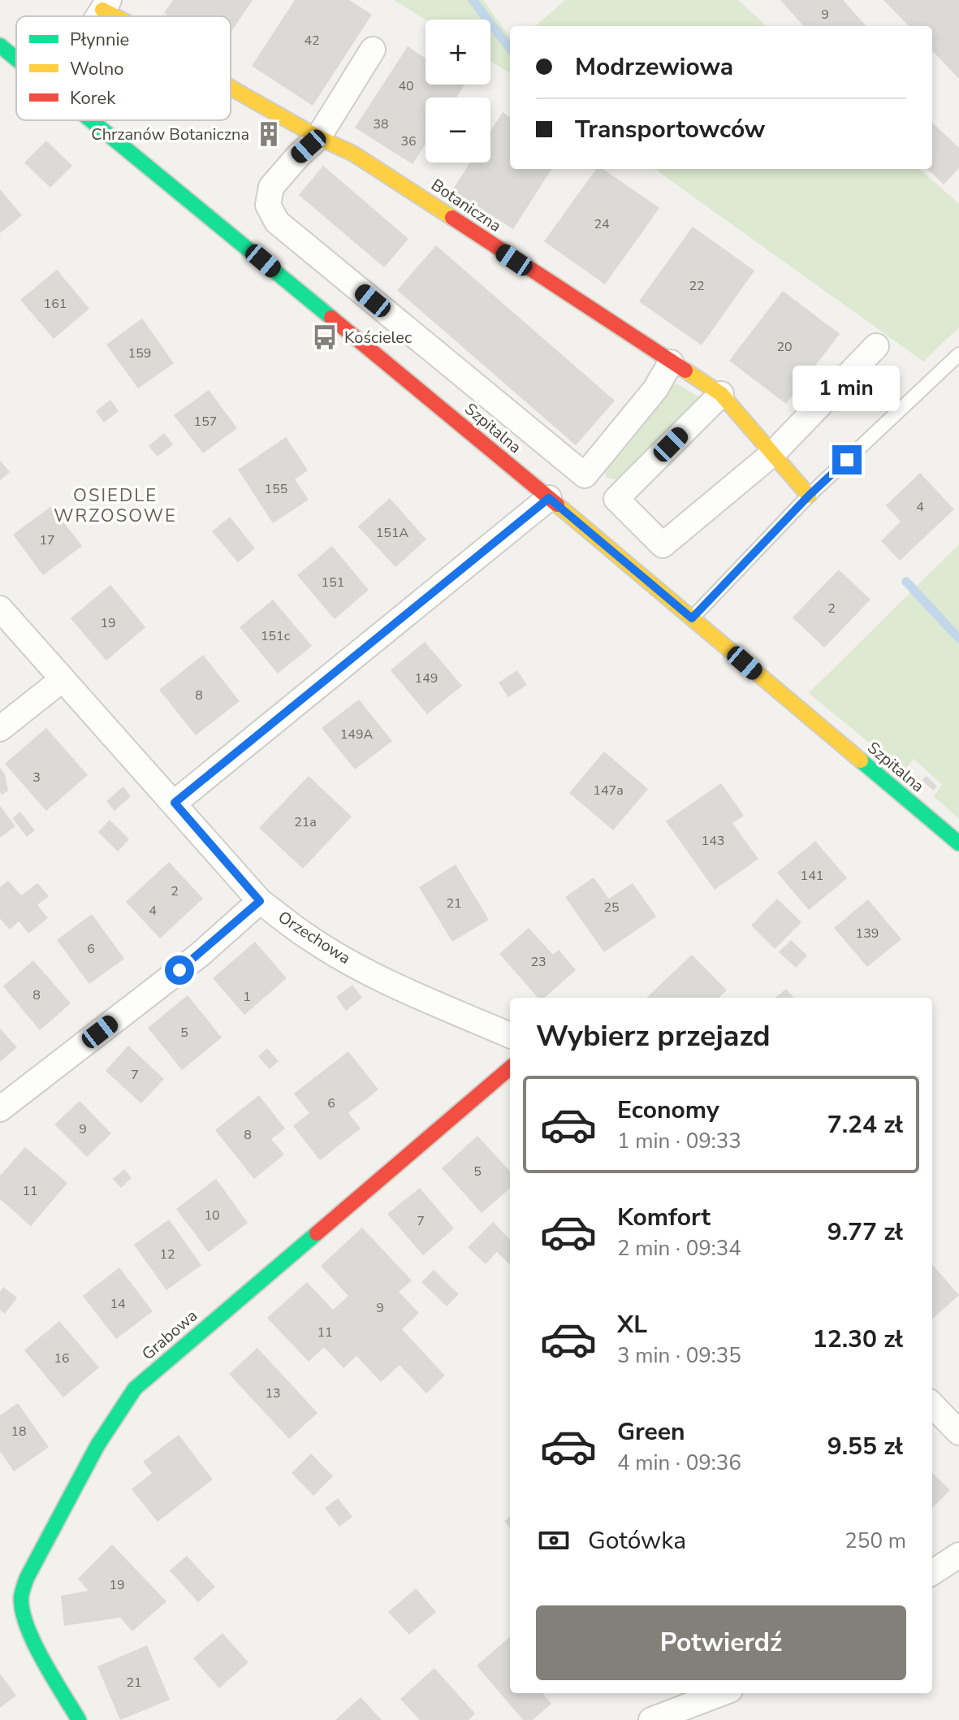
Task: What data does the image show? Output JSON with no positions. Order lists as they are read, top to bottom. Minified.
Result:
{"streets":{"street":["Botaniczna","Szpitalna","Orzechowa","Grabowa"]},"districts":["OSIEDLE WRZOSOWE"],"places":{"building":["Chrzanów Botaniczna"],"bus stop":["Kościelec"]},"house_numbers":["9","42","40","38","36","24","22","161","20","159","157","155","4","151A","17","151","2","19","151c","149","8","149A","3","147a","21a","143","141","2","21","25","4","139","6","23","8","1","5","7","6","9","8","5","11","10","7","12","14","9","11","16","13","18","19","21"],"legend":["Płynnie","Wolno","Korek"],"page":{"map_buttons":["+","−"],"banner":["Modrzewiowa","Transportowców"],"bubble":"1 min","heading":"Wybierz przejazd","list":[{"name":"Economy","note":"1 min · 09:33","value":"7.24 zł"},{"name":"Komfort","note":"2 min · 09:34","value":"9.77 zł"},{"name":"XL","note":"3 min · 09:35","value":"12.30 zł"},{"name":"Green","note":"4 min · 09:36","value":"9.55 zł"}],"pay":["Gotówka","250 m"],"buttons":"Potwierdź"}}
